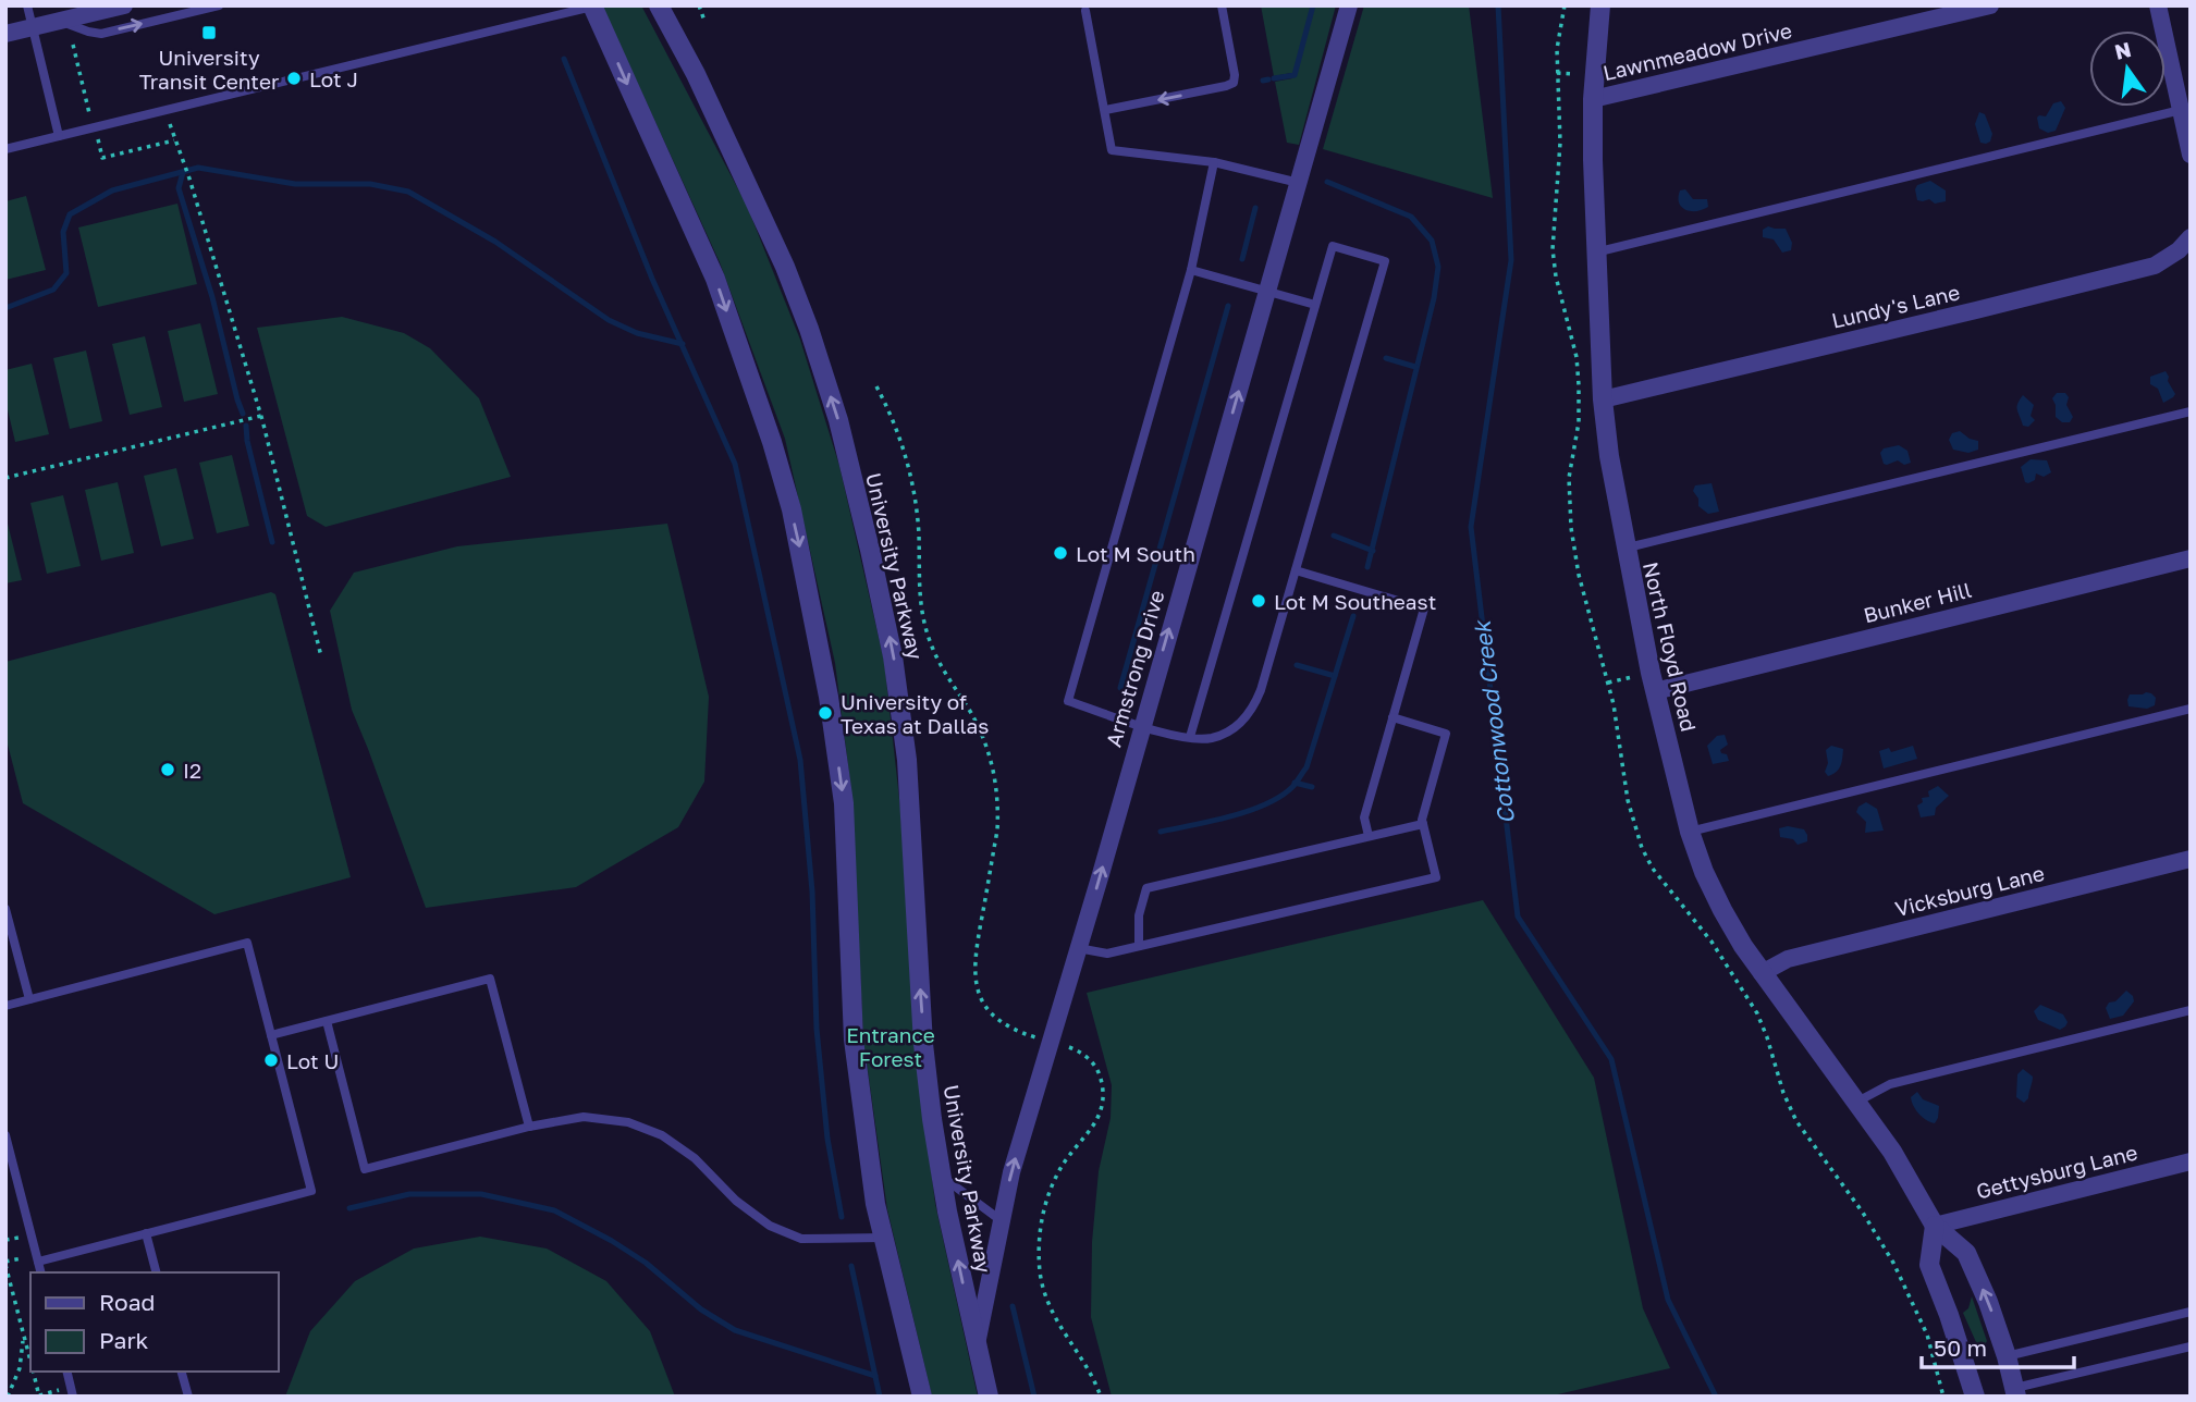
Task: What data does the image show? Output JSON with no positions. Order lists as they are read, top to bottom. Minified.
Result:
{"streets":{"street":["Lawnmeadow Drive","Lundy's Lane","University Parkway","Bunker Hill","North Floyd Road","Armstrong Drive","Vicksburg Lane","Gettysburg Lane"]},"crossings":[["Lawnmeadow Drive","North Floyd Road"],["Lundy's Lane","North Floyd Road"],["University Parkway","Armstrong Drive"],["Bunker Hill","North Floyd Road"],["North Floyd Road","Vicksburg Lane"],["North Floyd Road","Gettysburg Lane"]],"one_way":["Armstrong Drive"],"water":["Cottonwood Creek"],"parks":["Entrance Forest"],"places":{"transit":["University Transit Center"],"other":["Lot J","Lot M South","Lot M Southeast","University of Texas at Dallas","I2","Lot U"]},"legend":["Road","Park"],"scale_bar":"50 m","north":"top"}
